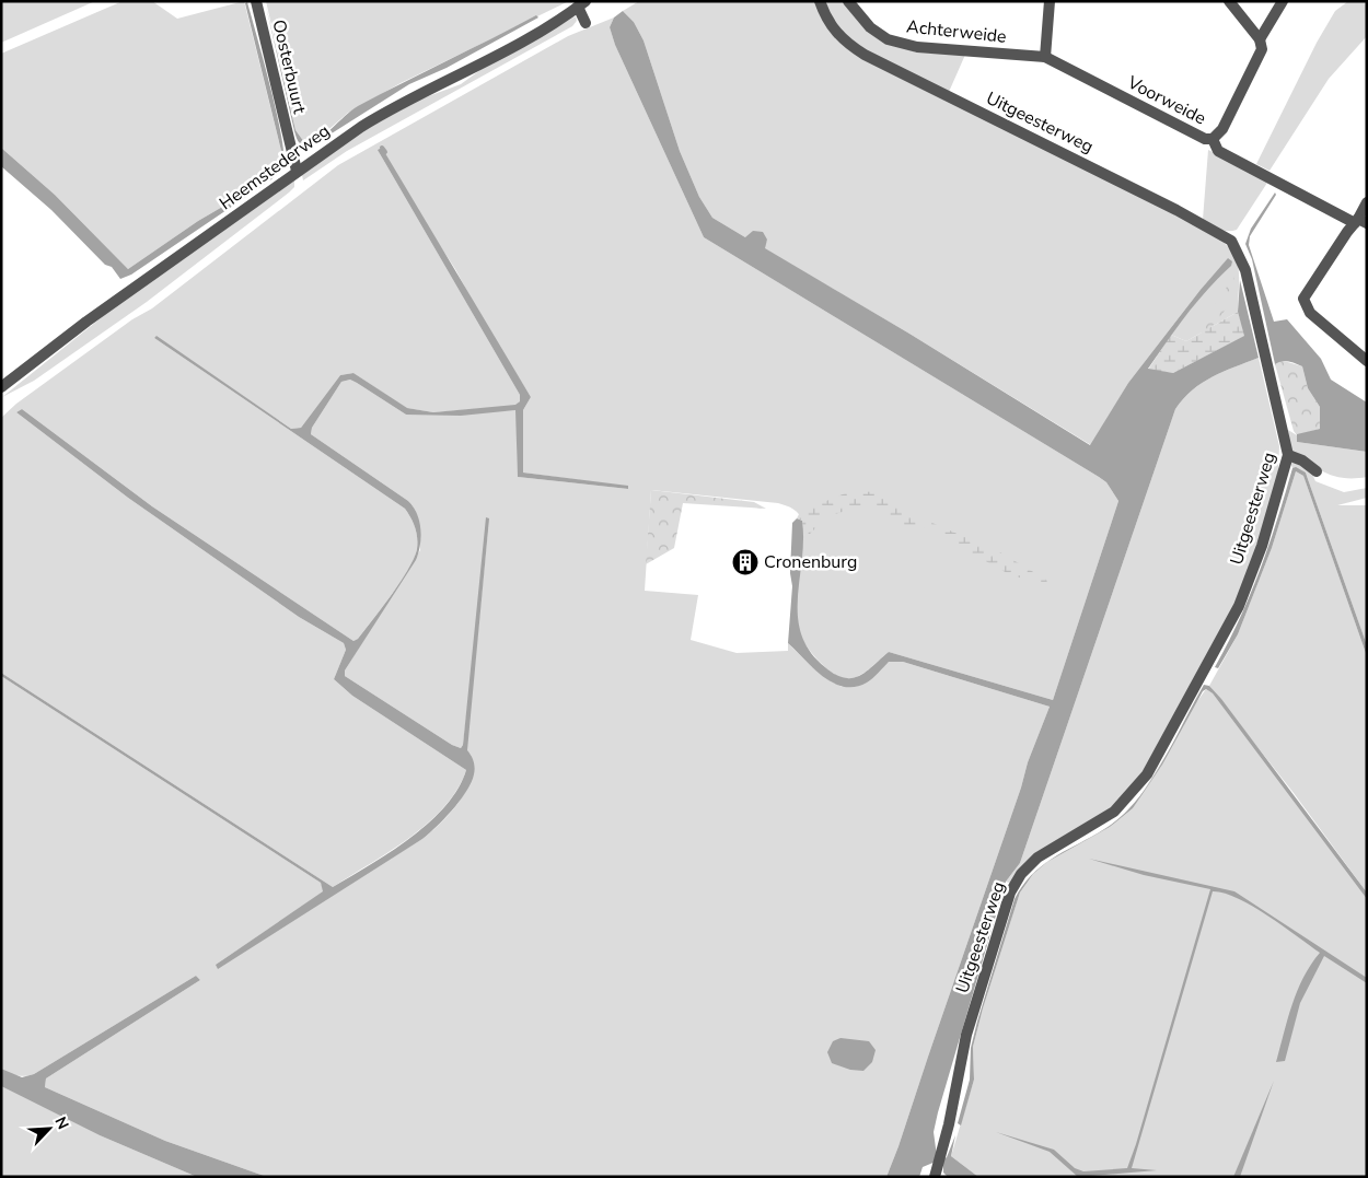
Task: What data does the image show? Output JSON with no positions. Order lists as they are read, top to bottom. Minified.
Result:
{"streets":{"street":["Achterweide","Oosterbuurt","Voorweide","Uitgeesterweg","Heemstederweg"]},"crossings":[["Achterweide","Voorweide"],["Oosterbuurt","Heemstederweg"]],"places":{"building":["Cronenburg"]},"north":"top right"}
